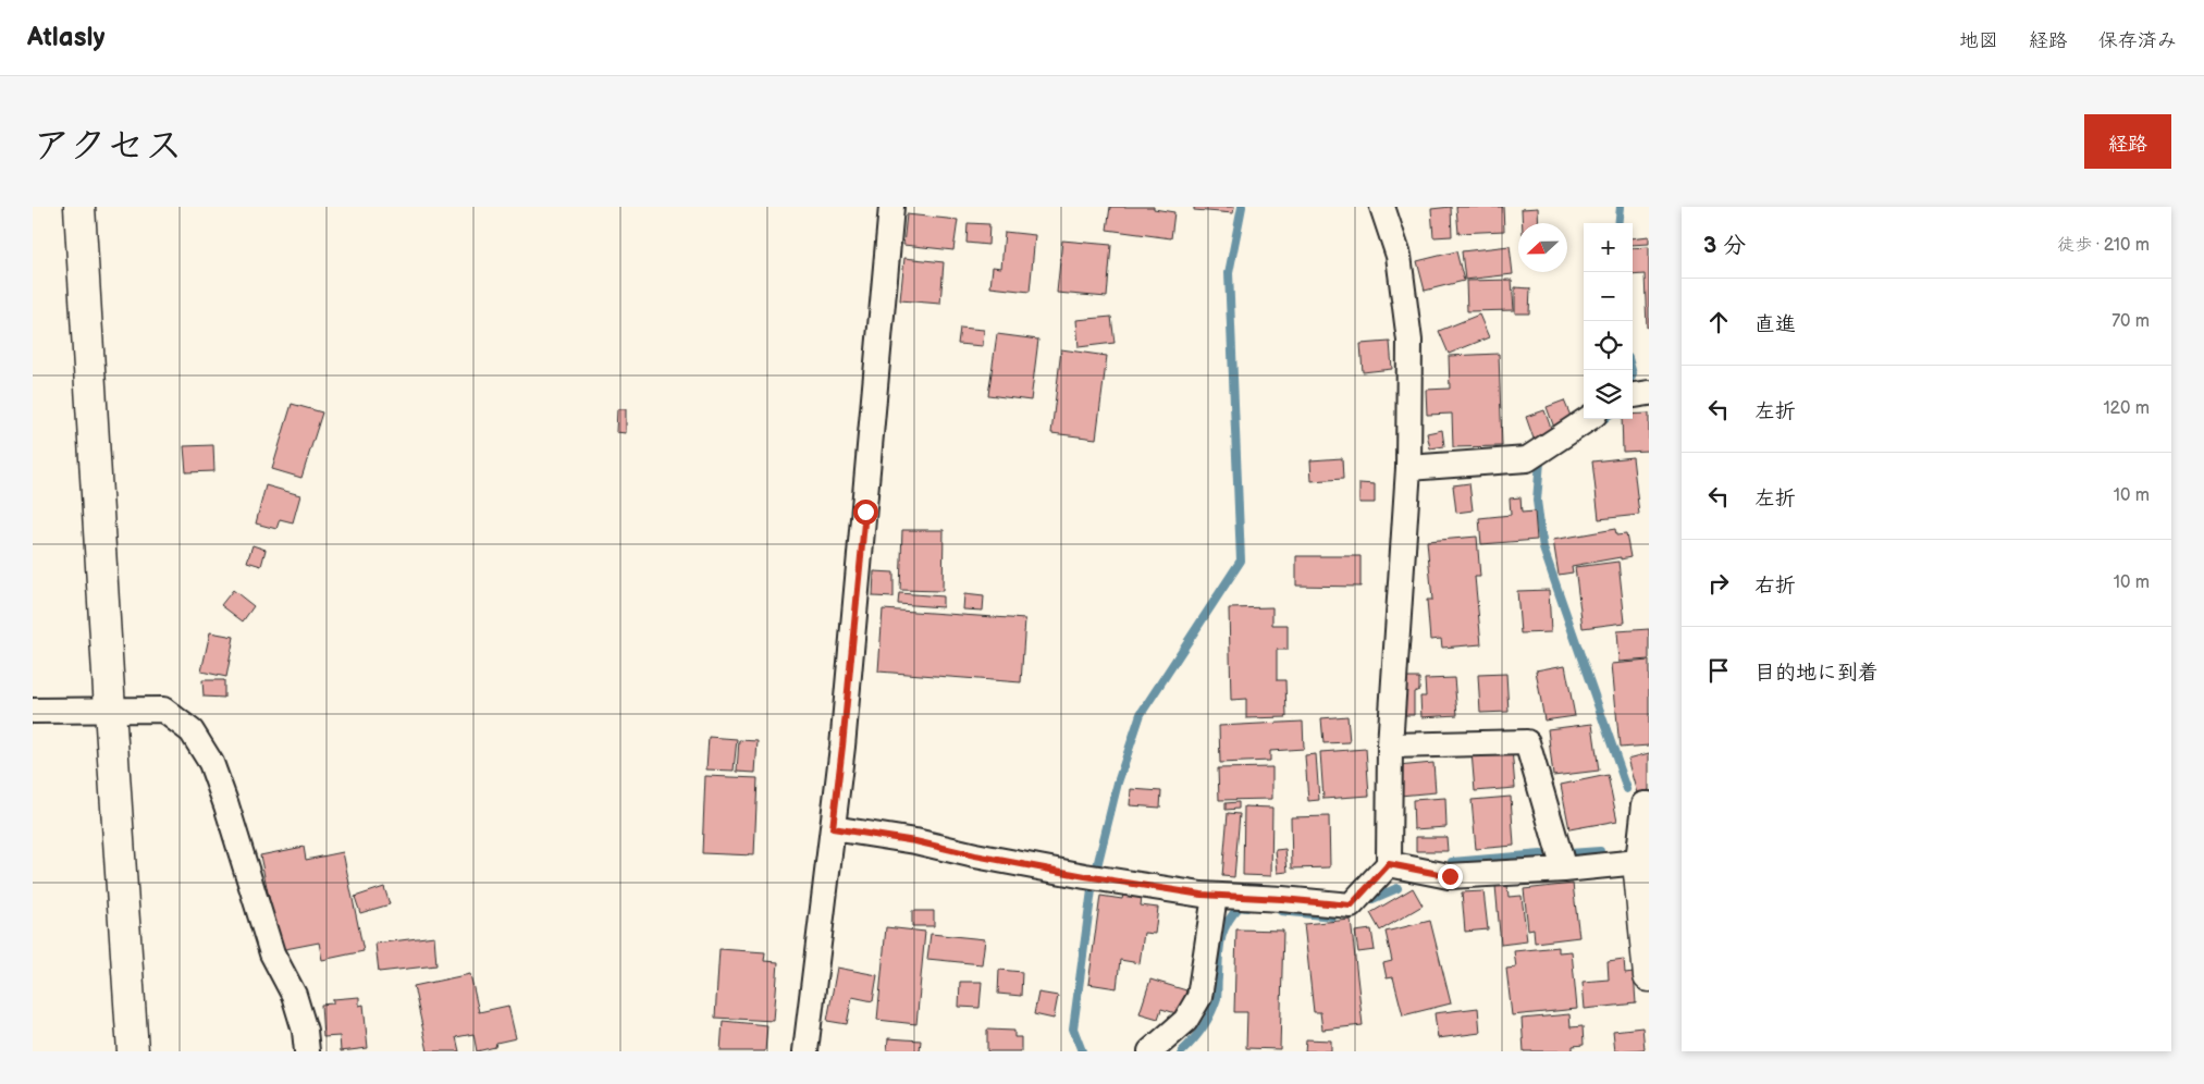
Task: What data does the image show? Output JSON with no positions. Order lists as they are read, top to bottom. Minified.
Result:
{"north":"left","page":{"header":"Atlasly","nav":["地図","経路","保存済み"],"title":"アクセス","buttons":"経路","heading":["3 分","徒歩 · 210 m"],"map_buttons":["+","−"],"list":[["直進","70 m"],["左折","120 m"],["左折","10 m"],["右折","10 m"],"目的地に到着"]}}
